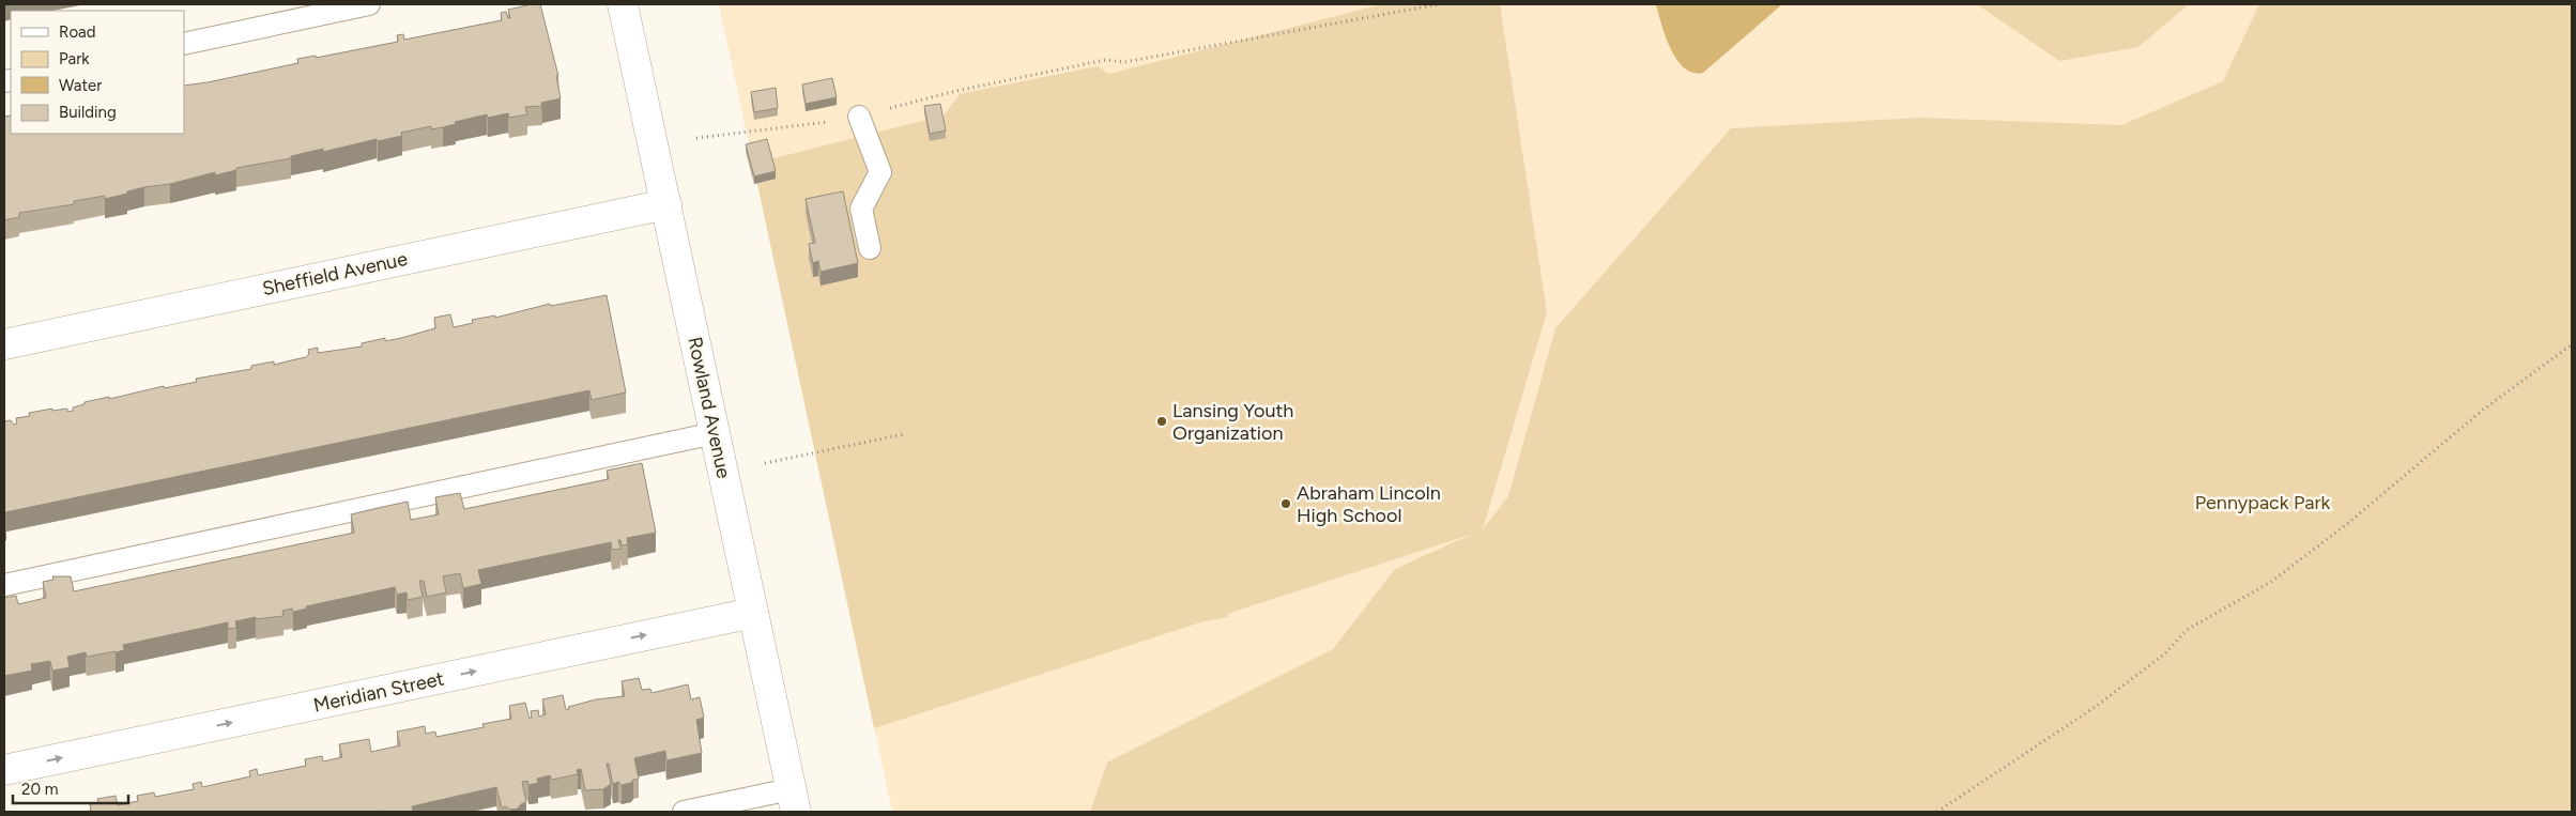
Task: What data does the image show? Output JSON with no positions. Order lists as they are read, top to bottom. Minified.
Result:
{"streets":{"street":["Sheffield Avenue","Rowland Avenue","Meridian Street"]},"crossings":[["Sheffield Avenue","Rowland Avenue"],["Rowland Avenue","Meridian Street"]],"one_way":["Meridian Street"],"parks":["Pennypack Park"],"places":["Lansing Youth Organization","Abraham Lincoln High School"],"legend":["Road","Park","Water","Building"],"scale_bar":"20 m"}
